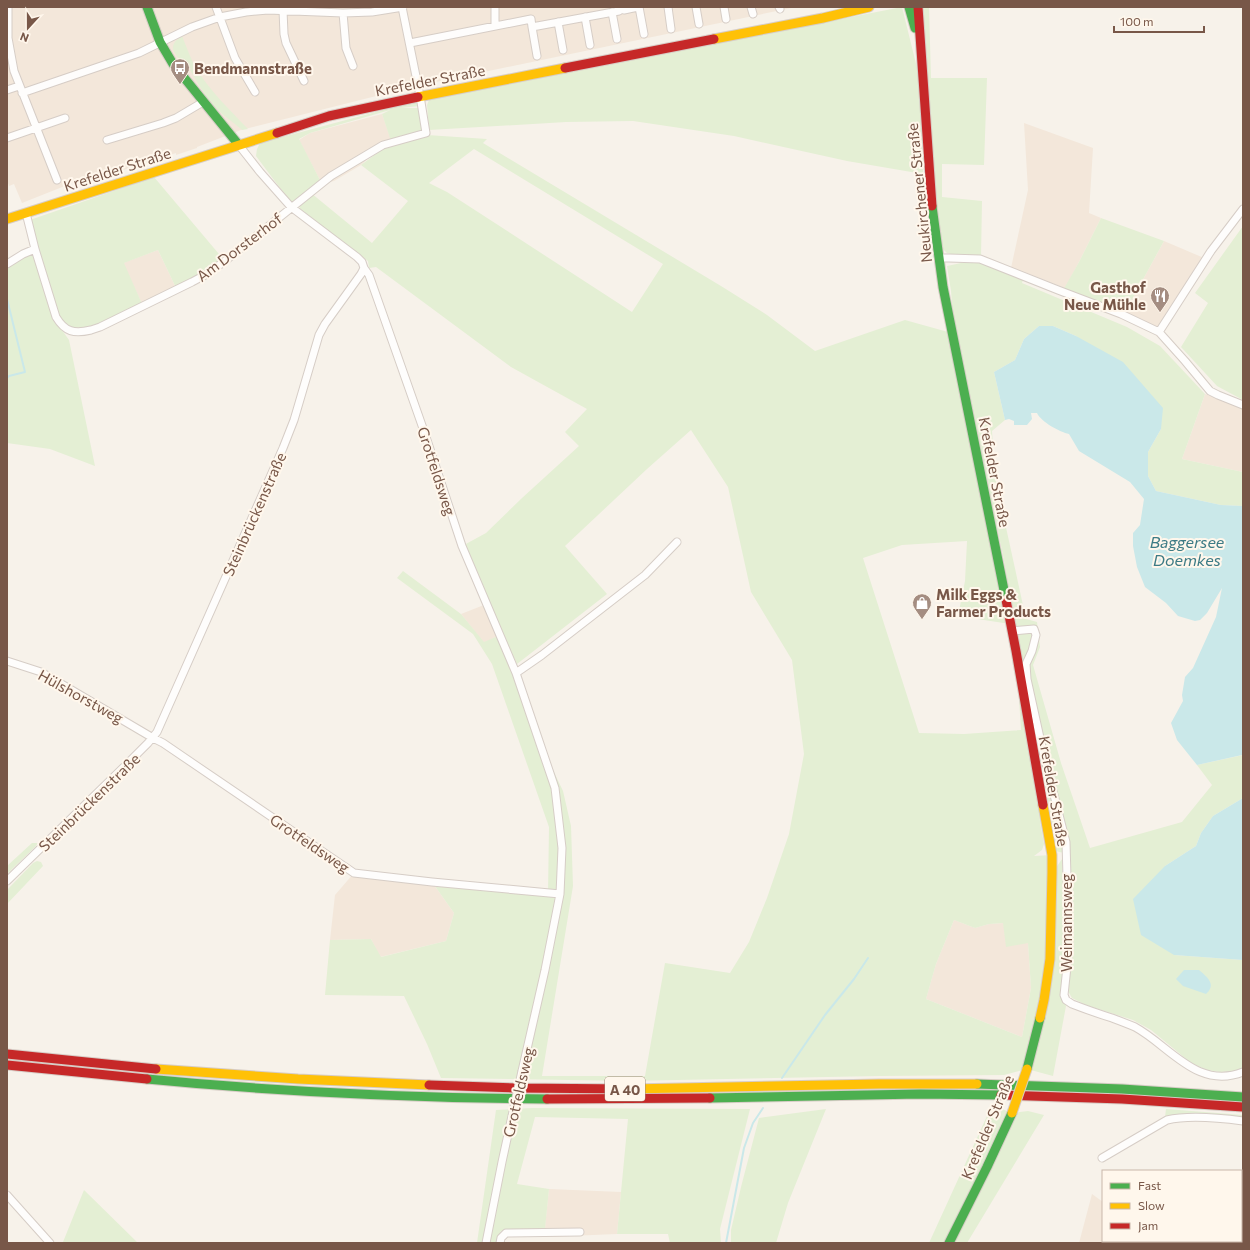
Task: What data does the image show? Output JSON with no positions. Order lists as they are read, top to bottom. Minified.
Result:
{"streets":{"main road":["Krefelder Straße","Neukirchener Straße","A 40"],"street":["Am Dorsterhof","Grotfeldsweg","Steinbrückenstraße","Hülshorstweg","Weimannsweg"]},"crossings":[["Krefelder Straße","Neukirchener Straße"],["Krefelder Straße","Am Dorsterhof"],["Krefelder Straße","Weimannsweg"],["Grotfeldsweg","Steinbrückenstraße"],["Grotfeldsweg","Hülshorstweg"],["Steinbrückenstraße","Hülshorstweg"]],"water":["Baggersee Doemkes"],"places":{"bus stop":["Bendmannstraße"],"restaurant":["Gasthof Neue Mühle"],"shop":["Milk Eggs & Farmer Products"]},"legend":["Fast","Slow","Jam"],"scale_bar":"100 m","north":"bottom"}
